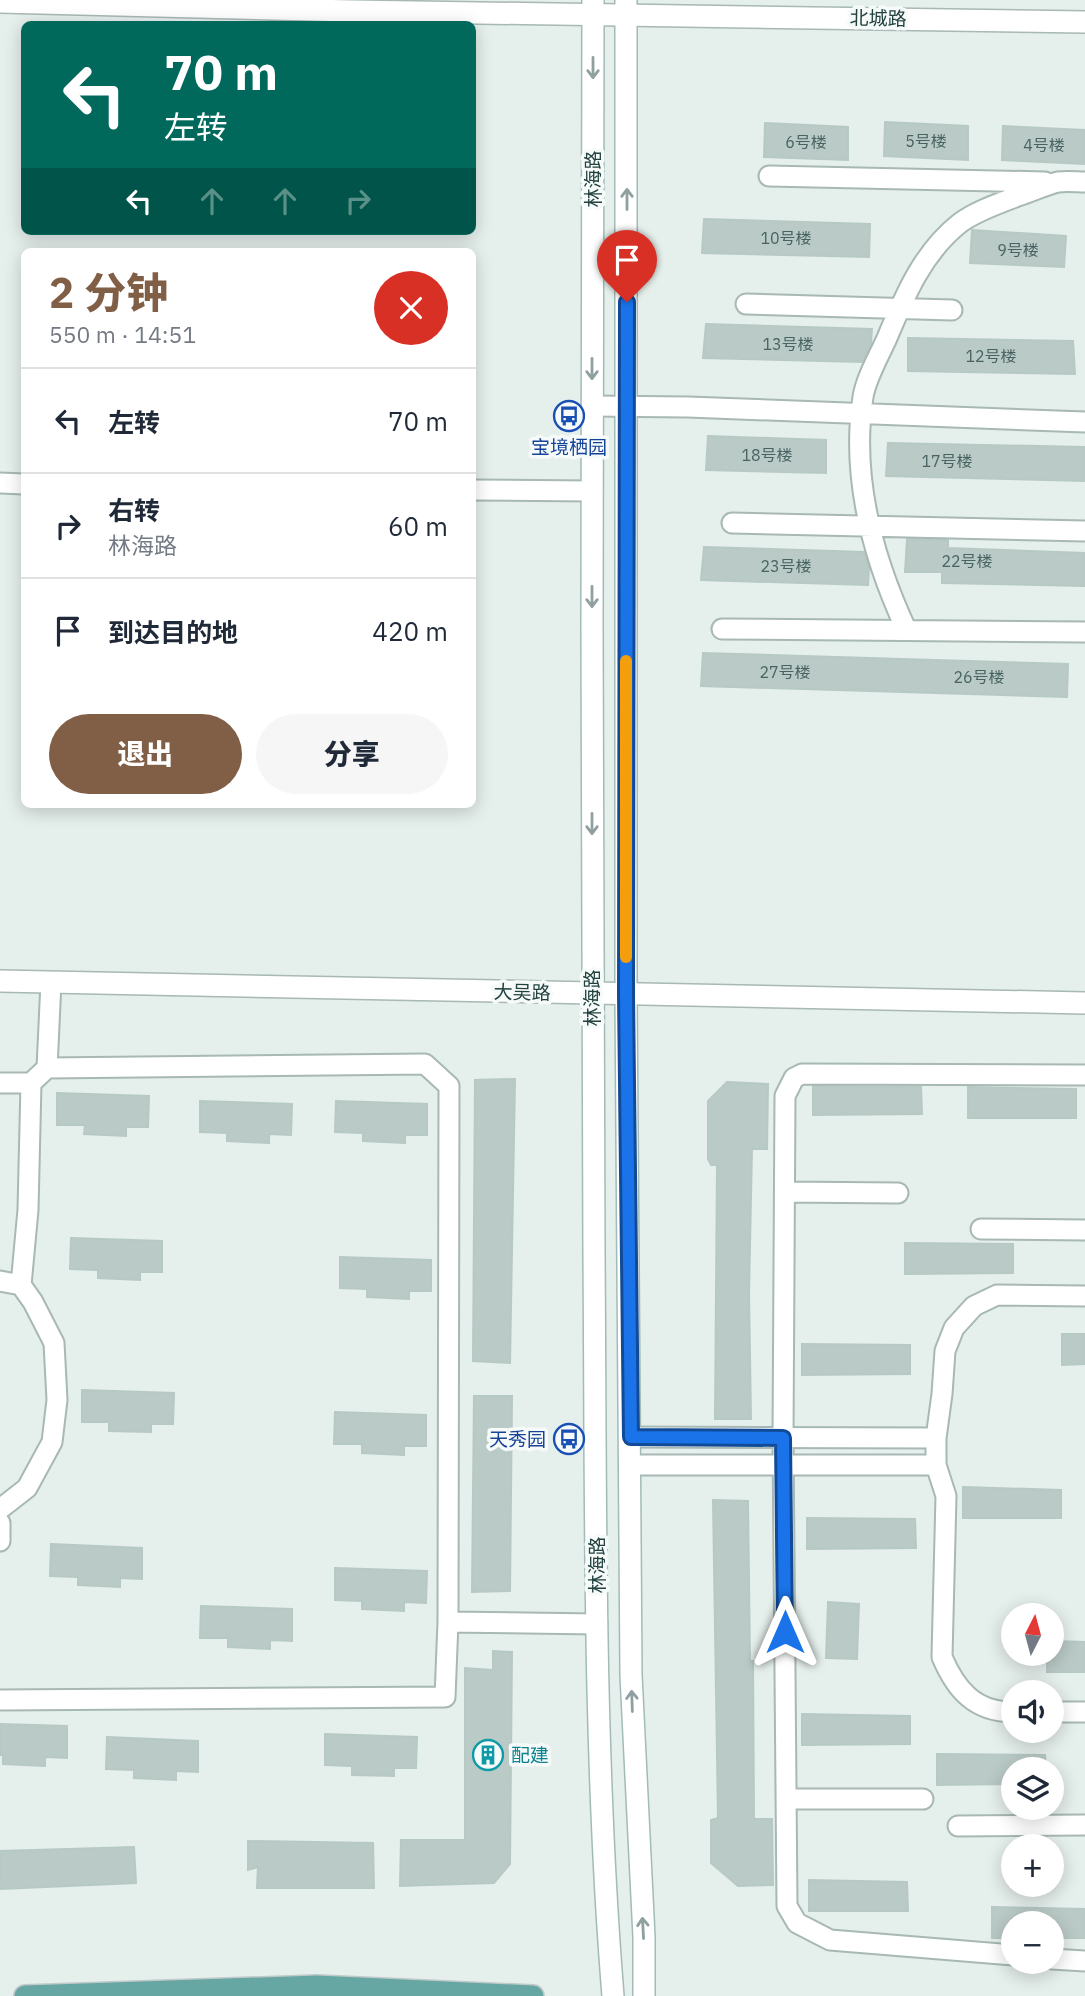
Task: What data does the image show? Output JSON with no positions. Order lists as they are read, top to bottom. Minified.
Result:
{"streets":{"main road":["北城路","林海路","大吴路"]},"crossings":[["北城路","林海路"],["林海路","大吴路"]],"places":{"bus stop":["宝境栖园","天秀园"],"building":["配建"]},"house_numbers":["5号楼","6号楼","4号楼","10号楼","9号楼","13号楼","12号楼","18号楼","17号楼","22号楼","23号楼","27号楼","26号楼"],"north":"top","page":{"turn":["70 m","左转"],"heading":["2 分钟","550 m · 14:51"],"list":[{"name":"左转","value":"70 m"},{"name":"右转","note":"林海路","value":"60 m"},{"name":"到达目的地","value":"420 m"}],"buttons":["退出","分享"],"map_buttons":["+","−"]}}
